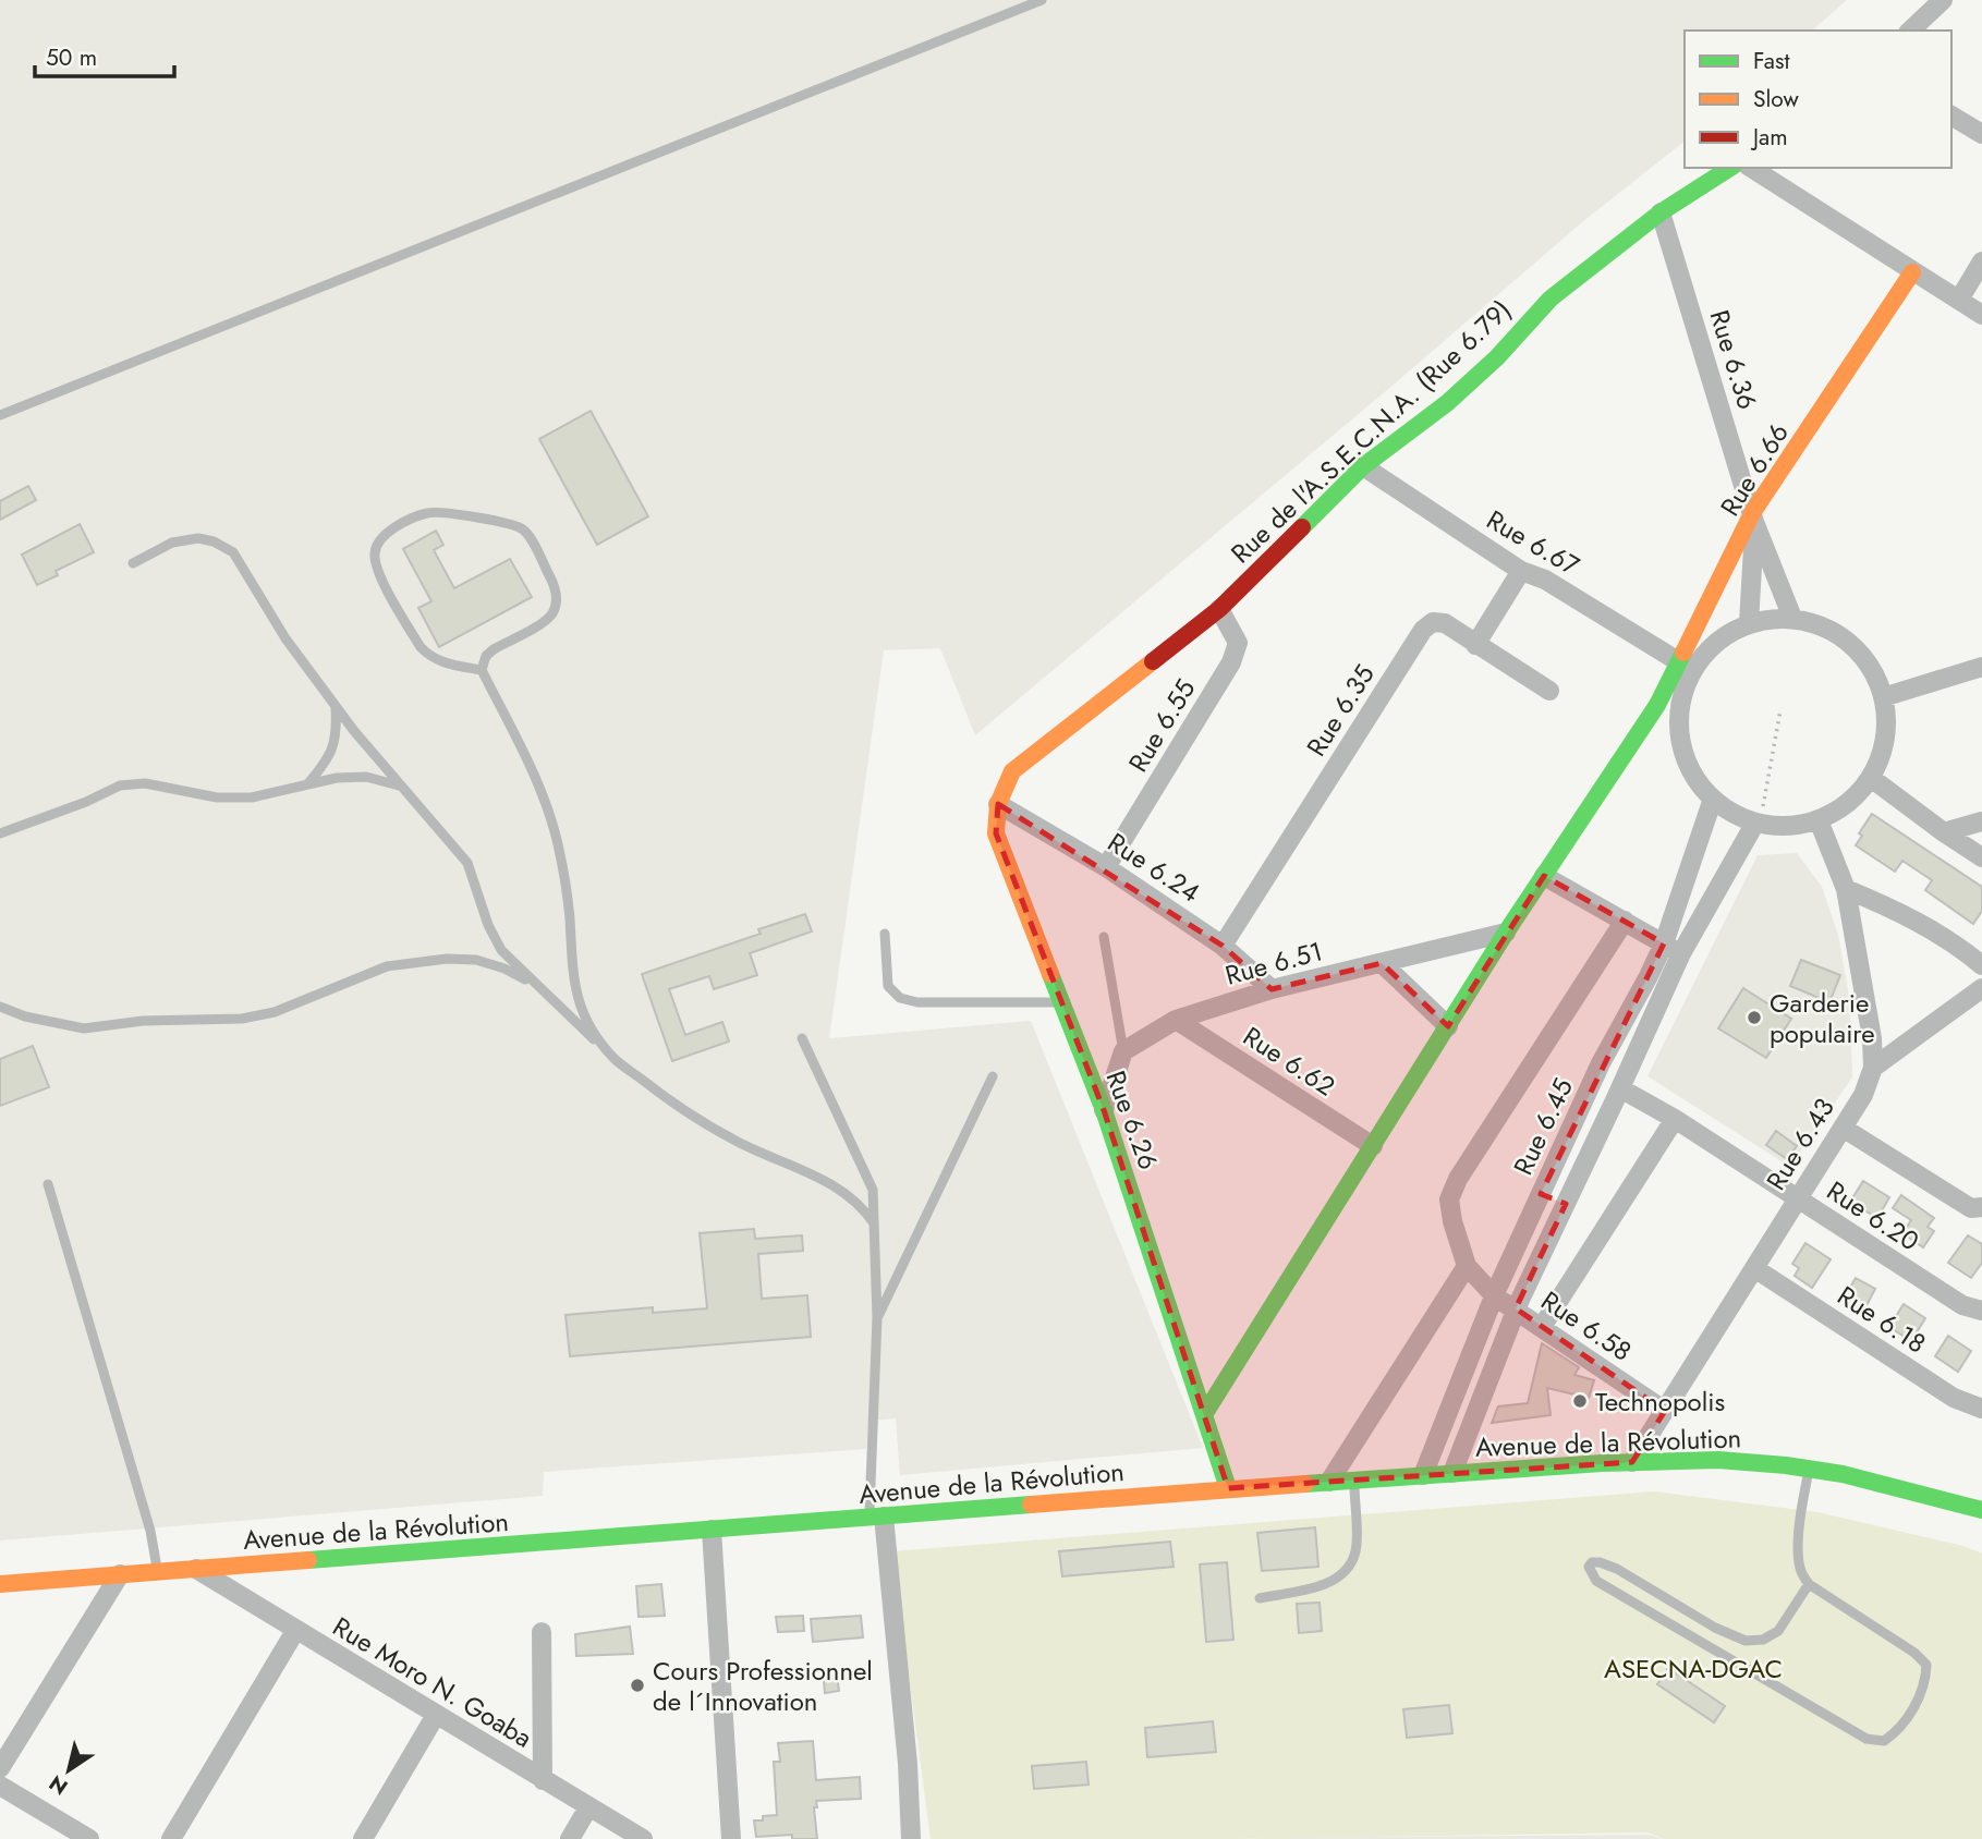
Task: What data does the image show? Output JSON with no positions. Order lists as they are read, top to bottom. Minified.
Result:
{"streets":{"street":["Rue 6.36","Rue de l'A.S.E.C.N.A. (Rue 6.79)","Rue 6.66","Rue 6.67","Rue 6.35","Rue 6.55","Rue 6.24","Rue 6.51","Rue 6.62","Rue 6.26","Rue 6.45","Rue 6.43","Rue 6.20","Rue 6.18","Rue 6.58","Avenue de la Révolution","Rue Moro N. Goaba"]},"crossings":[["Rue 6.36","Rue de l'A.S.E.C.N.A. (Rue 6.79)"],["Rue 6.36","Rue 6.66"],["Rue 6.36","Rue 6.45"],["Rue 6.36","Rue 6.43"],["Rue de l'A.S.E.C.N.A. (Rue 6.79)","Rue 6.67"],["Rue de l'A.S.E.C.N.A. (Rue 6.79)","Rue 6.55"],["Rue de l'A.S.E.C.N.A. (Rue 6.79)","Rue 6.26"],["Rue 6.66","Rue 6.67"],["Rue 6.66","Rue 6.51"],["Rue 6.66","Rue 6.62"],["Rue 6.66","Rue 6.26"],["Rue 6.35","Rue 6.24"],["Rue 6.55","Rue 6.24"],["Rue 6.24","Rue 6.51"],["Rue 6.24","Rue 6.26"],["Rue 6.51","Rue 6.62"],["Rue 6.26","Avenue de la Révolution"],["Rue 6.45","Rue 6.43"],["Rue 6.45","Rue 6.20"],["Rue 6.45","Rue 6.58"],["Rue 6.45","Avenue de la Révolution"],["Rue 6.43","Rue 6.20"],["Rue 6.43","Rue 6.18"],["Rue 6.43","Rue 6.58"],["Rue 6.43","Avenue de la Révolution"],["Avenue de la Révolution","Rue Moro N. Goaba"]],"parks":["ASECNA-DGAC"],"places":["Garderie populaire","Technopolis","Cours Professionnel de l´Innovation"],"legend":["Fast","Slow","Jam"],"scale_bar":"50 m","north":"bottom left"}
